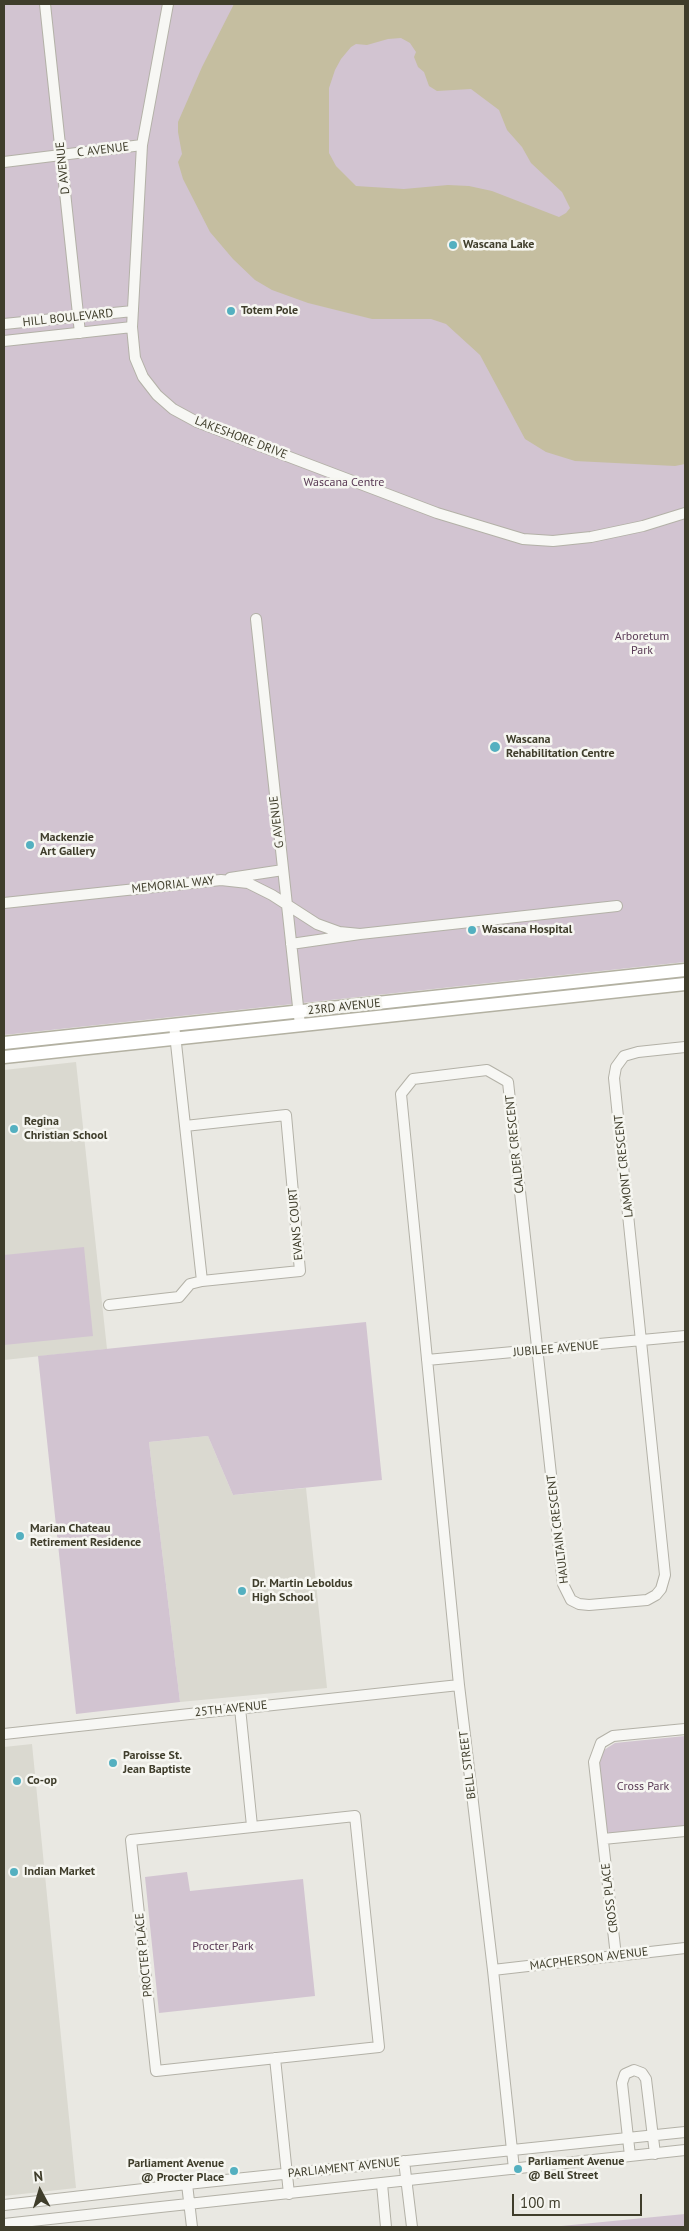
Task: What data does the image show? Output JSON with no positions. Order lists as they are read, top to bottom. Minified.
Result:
{"streets":{"main road":["23RD AVENUE"],"street":["C AVENUE","D AVENUE","HILL BOULEVARD","LAKESHORE DRIVE","G AVENUE","MEMORIAL WAY","CALDER CRESCENT","LAMONT CRESCENT","EVANS COURT","JUBILEE AVENUE","HAULTAIN CRESCENT","25TH AVENUE","BELL STREET","CROSS PLACE","PROCTER PLACE","MACPHERSON AVENUE","PARLIAMENT AVENUE"]},"crossings":[["C AVENUE","D AVENUE"],["C AVENUE","LAKESHORE DRIVE"],["D AVENUE","HILL BOULEVARD"],["HILL BOULEVARD","LAKESHORE DRIVE"],["G AVENUE","MEMORIAL WAY"],["G AVENUE","23RD AVENUE"],["CALDER CRESCENT","JUBILEE AVENUE"],["CALDER CRESCENT","HAULTAIN CRESCENT"],["CALDER CRESCENT","BELL STREET"],["LAMONT CRESCENT","JUBILEE AVENUE"],["LAMONT CRESCENT","HAULTAIN CRESCENT"],["JUBILEE AVENUE","HAULTAIN CRESCENT"],["JUBILEE AVENUE","BELL STREET"],["25TH AVENUE","BELL STREET"],["BELL STREET","MACPHERSON AVENUE"],["BELL STREET","PARLIAMENT AVENUE"],["CROSS PLACE","MACPHERSON AVENUE"]],"parks":["Wascana Centre","Arboretum Park","Cross Park","Procter Park"],"places":["Wascana Lake","Totem Pole","Wascana Rehabilitation Centre","Mackenzie Art Gallery","Wascana Hospital","Regina Christian School","Marian Chateau Retirement Residence","Dr. Martin Leboldus High School","Paroisse St. Jean Baptiste","Co-op","Indian Market","Parliament Avenue @ Bell Street","Parliament Avenue @ Procter Place"],"scale_bar":"100 m","north":"top"}
